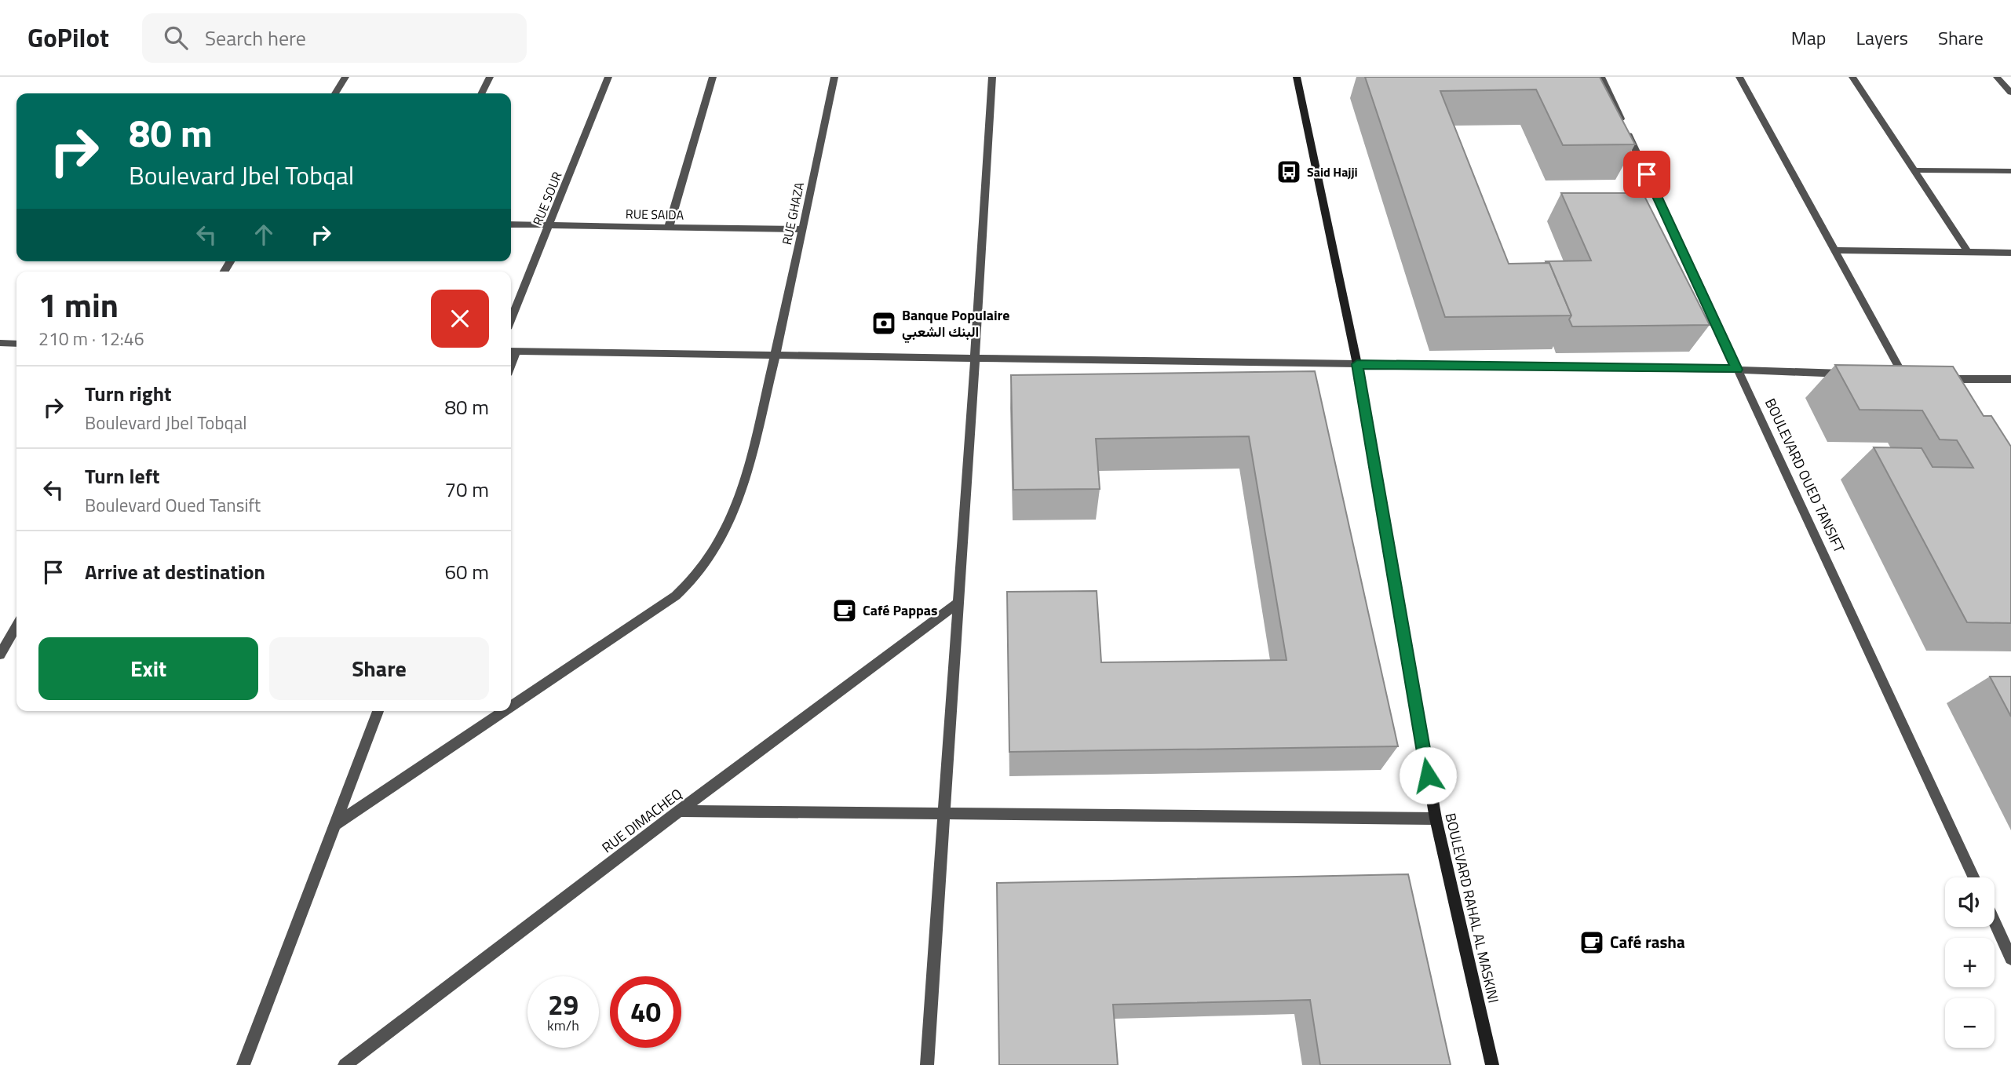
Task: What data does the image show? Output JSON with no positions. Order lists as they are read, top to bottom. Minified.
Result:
{"streets":{"street":["RUE SOUR","RUE GHAZA","RUE SAIDA","BOULEVARD OUED TANSIFT","RUE DIMACHEQ","BOULEVARD RAHAL AL MASKINI"]},"crossings":[["RUE SOUR","RUE SAIDA"],["RUE GHAZA","RUE SAIDA"]],"places":{"bus stop":["Said Hajji"],"bank":["Banque Populaire البنك الشعبي"],"cafe":["Café Pappas","Café rasha"]},"page":{"header":"GoPilot","search":"Search here","nav":["Map","Layers","Share"],"turn":["80 m","Boulevard Jbel Tobqal"],"heading":["1 min","210 m · 12:46"],"list":[{"name":"Turn right","note":"Boulevard Jbel Tobqal","value":"80 m"},{"name":"Turn left","note":"Boulevard Oued Tansift","value":"70 m"},{"name":"Arrive at destination","value":"60 m"}],"buttons":["Exit","Share"],"map_buttons":["+","−"],"speed":"29 km/h","limit":"40"}}
